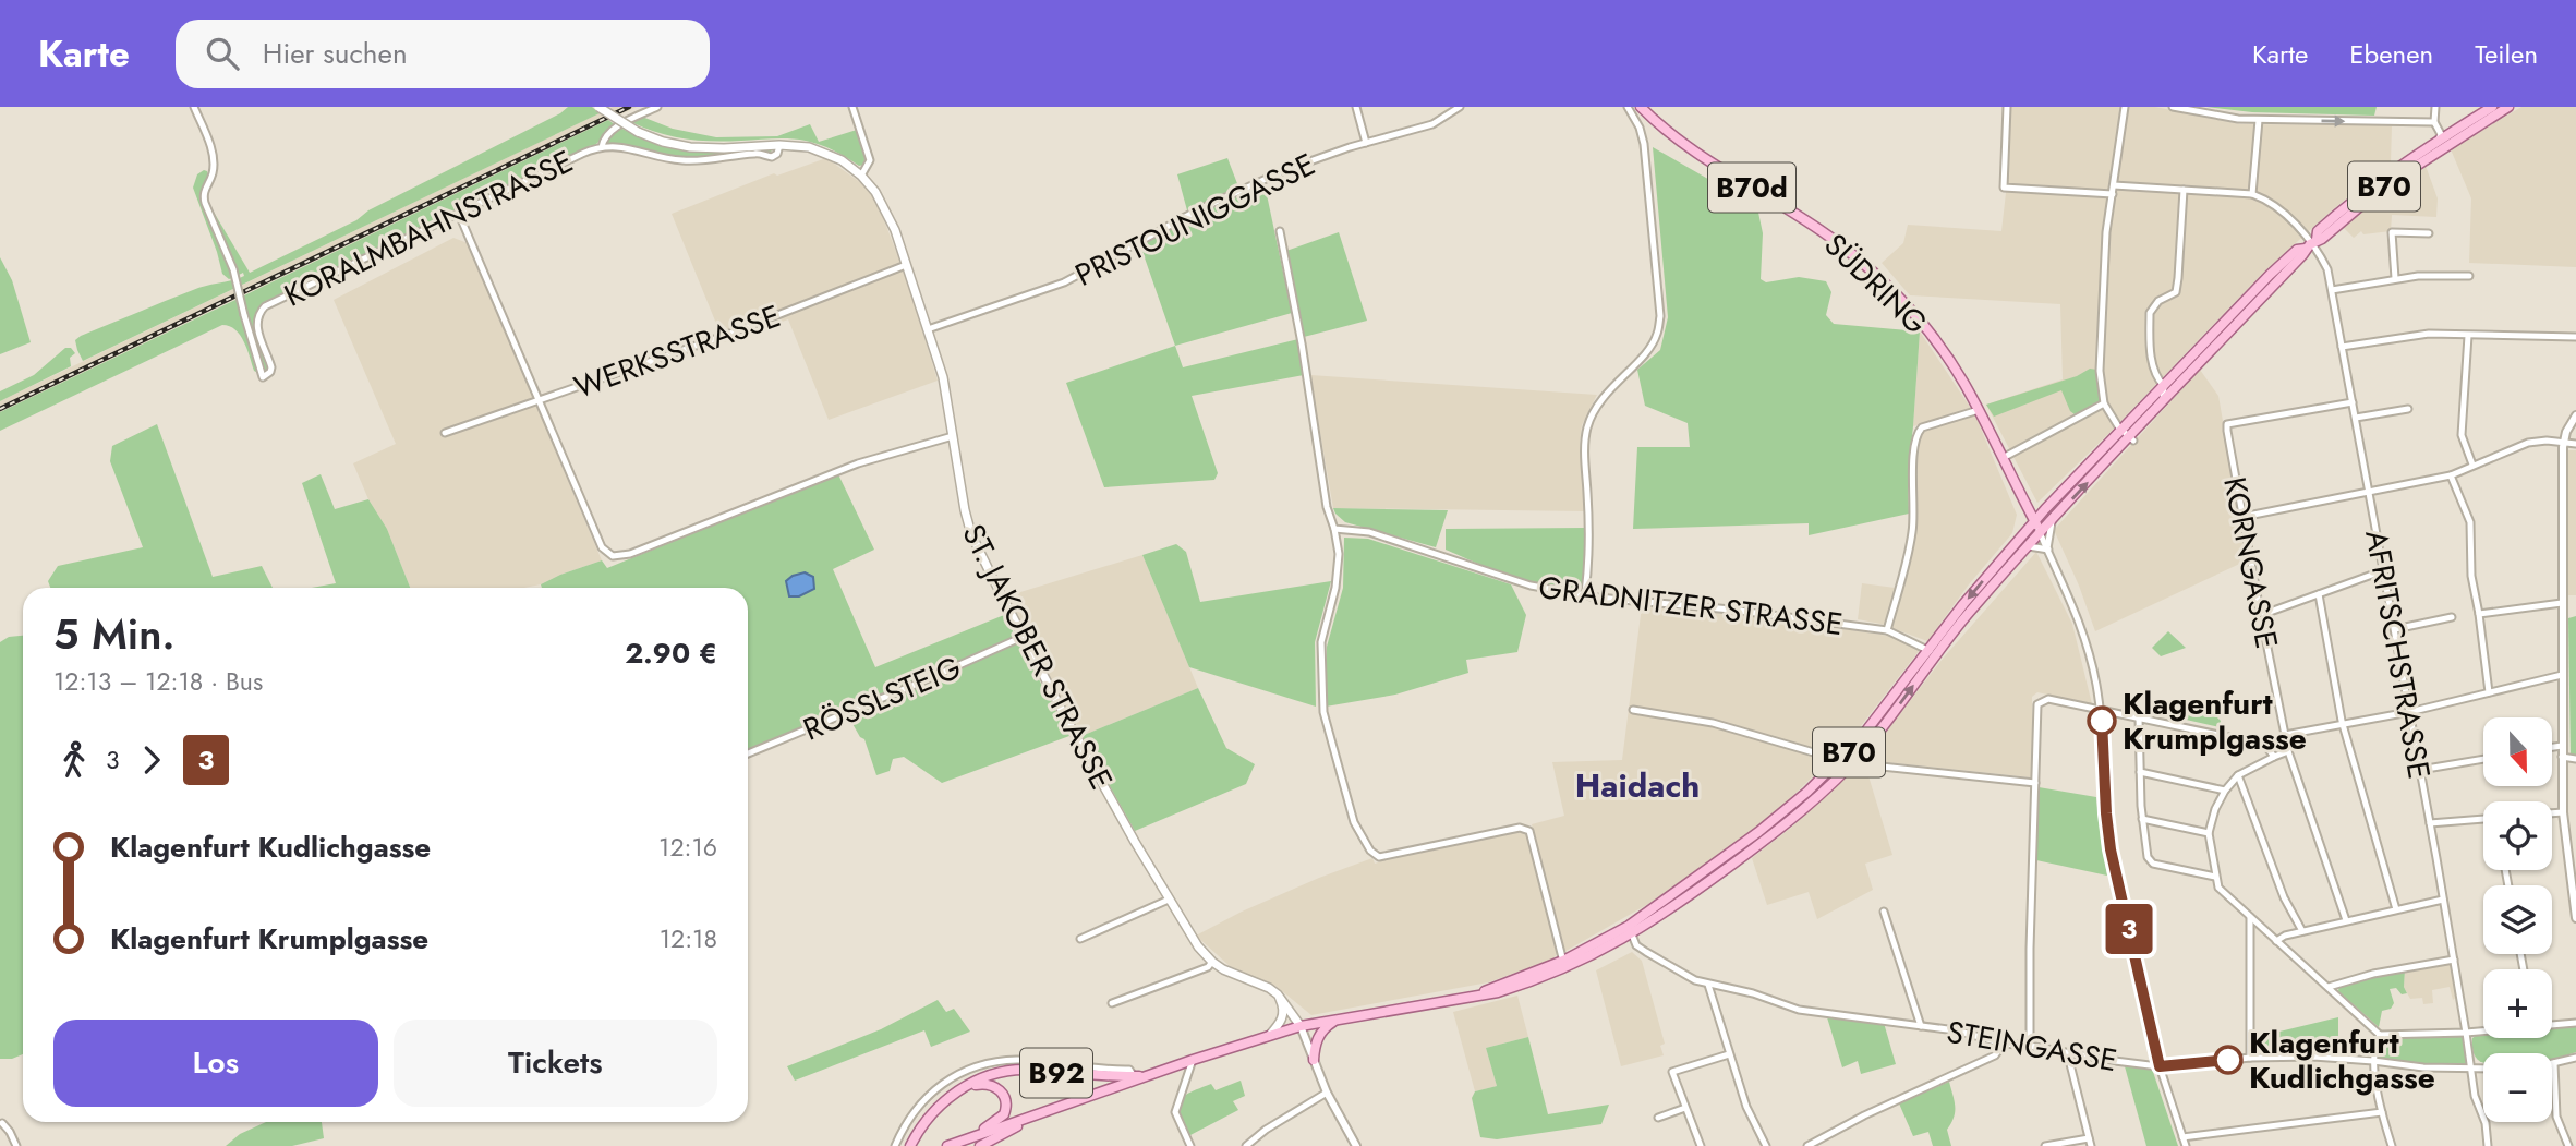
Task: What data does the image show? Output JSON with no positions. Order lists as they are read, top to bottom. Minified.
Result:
{"streets":{"main road":["B70","B70d","SÜDRING","ST. JAKOBER STRASSE","B92"],"street":["PRISTOUNIGGASSE","KORALMBAHNSTRASSE","WERKSSTRASSE","KORNGASSE","GRADNITZER STRASSE","AFRITSCHSTRASSE","RÖSSLSTEIG","STEINGASSE"]},"crossings":[["B70","GRADNITZER STRASSE"],["B70","AFRITSCHSTRASSE"],["B70","ST. JAKOBER STRASSE"],["B70","STEINGASSE"],["B70","B92"],["PRISTOUNIGGASSE","ST. JAKOBER STRASSE"],["WERKSSTRASSE","ST. JAKOBER STRASSE"],["KORNGASSE","AFRITSCHSTRASSE"],["AFRITSCHSTRASSE","STEINGASSE"],["ST. JAKOBER STRASSE","RÖSSLSTEIG"]],"districts":["Haidach"],"places":["Klagenfurt Krumplgasse","Klagenfurt Kudlichgasse"],"lines":["bus line 3"],"north":"bottom","page":{"header":"Karte","search":"Hier suchen","nav":["Karte","Ebenen","Teilen"],"on_map":"3","heading":["5 Min.","12:13 – 12:18 · Bus","2.90 €"],"map_buttons":["+","−"],"legs":["3","3"],"list":[{"name":"Klagenfurt Kudlichgasse","value":"12:16"},{"name":"Klagenfurt Krumplgasse","value":"12:18"}],"buttons":["Los","Tickets"]}}
